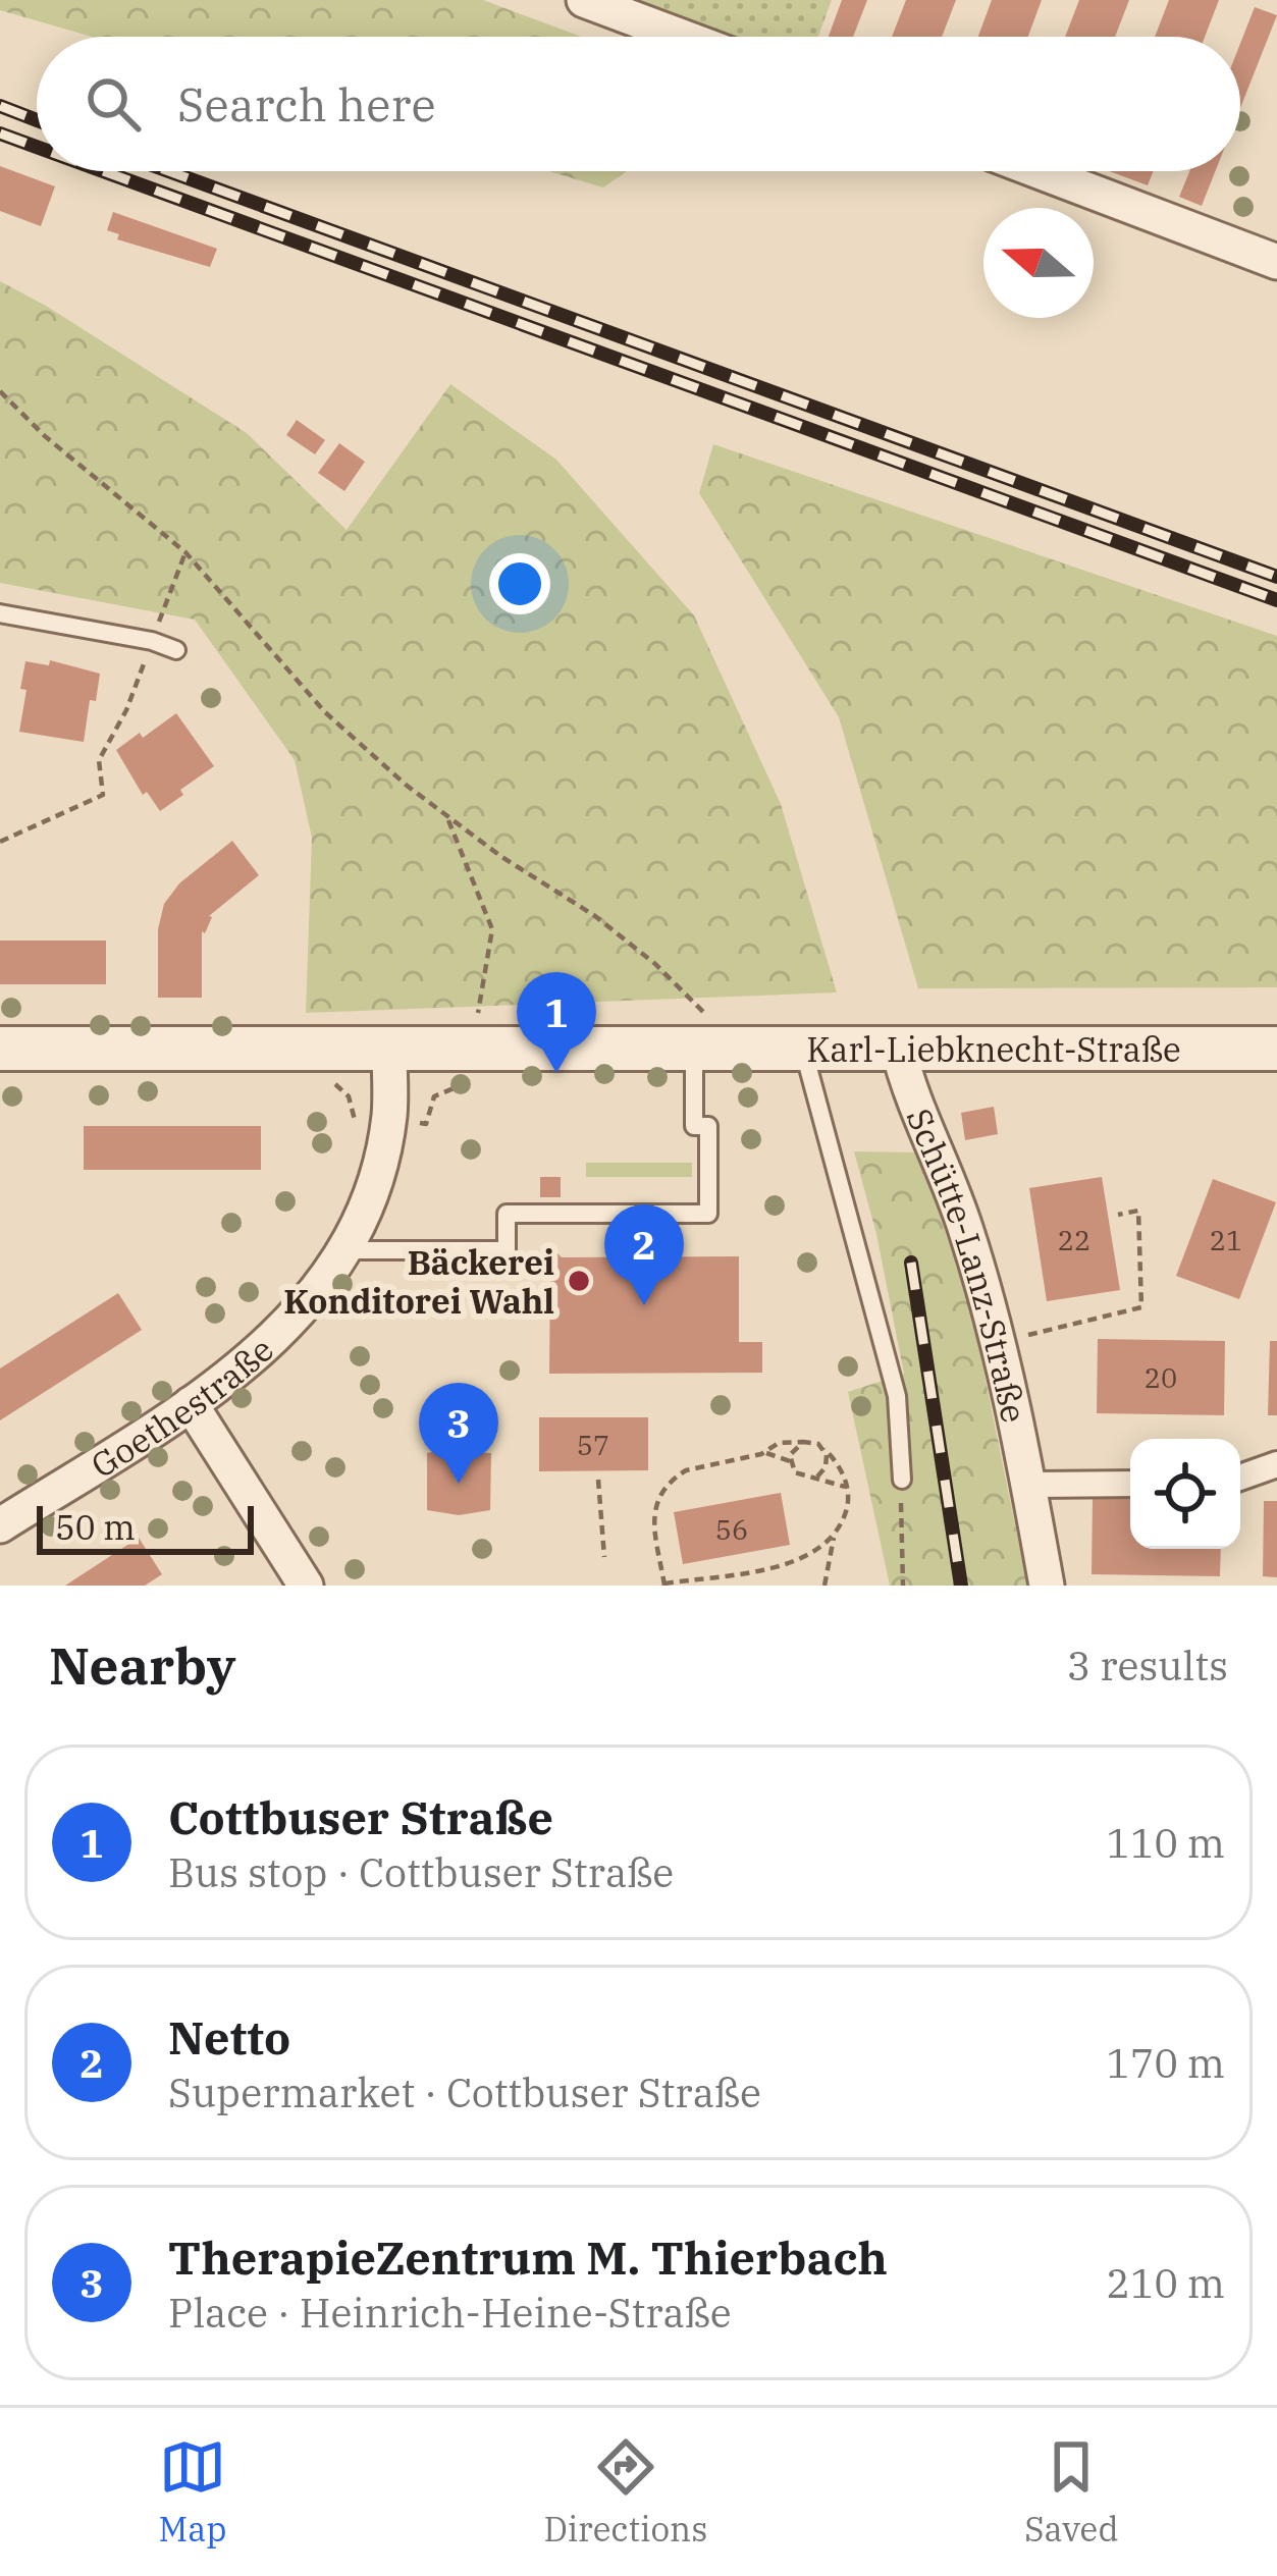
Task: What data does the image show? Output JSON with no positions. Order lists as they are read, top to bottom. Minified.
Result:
{"streets":{"street":["Karl-Liebknecht-Straße","Schütte-Lanz-Straße","Goethestraße"]},"crossings":[["Karl-Liebknecht-Straße","Schütte-Lanz-Straße"],["Karl-Liebknecht-Straße","Goethestraße"]],"places":["Bäckerei Konditorei Wahl"],"house_numbers":["22","21","20","57","56"],"scale_bar":"50 m","north":"left","page":{"search":"Search here","pins":["1","2","3"],"scale":"50 m","heading":["Nearby","3 results"],"list":[{"mark":"1","name":"Cottbuser Straße","note":"Bus stop · Cottbuser Straße","value":"110 m"},{"mark":"2","name":"Netto","note":"Supermarket · Cottbuser Straße","value":"170 m"},{"mark":"3","name":"TherapieZentrum M. Thierbach","note":"Place · Heinrich-Heine-Straße","value":"210 m"}],"nav":["Map","Directions","Saved"]}}
